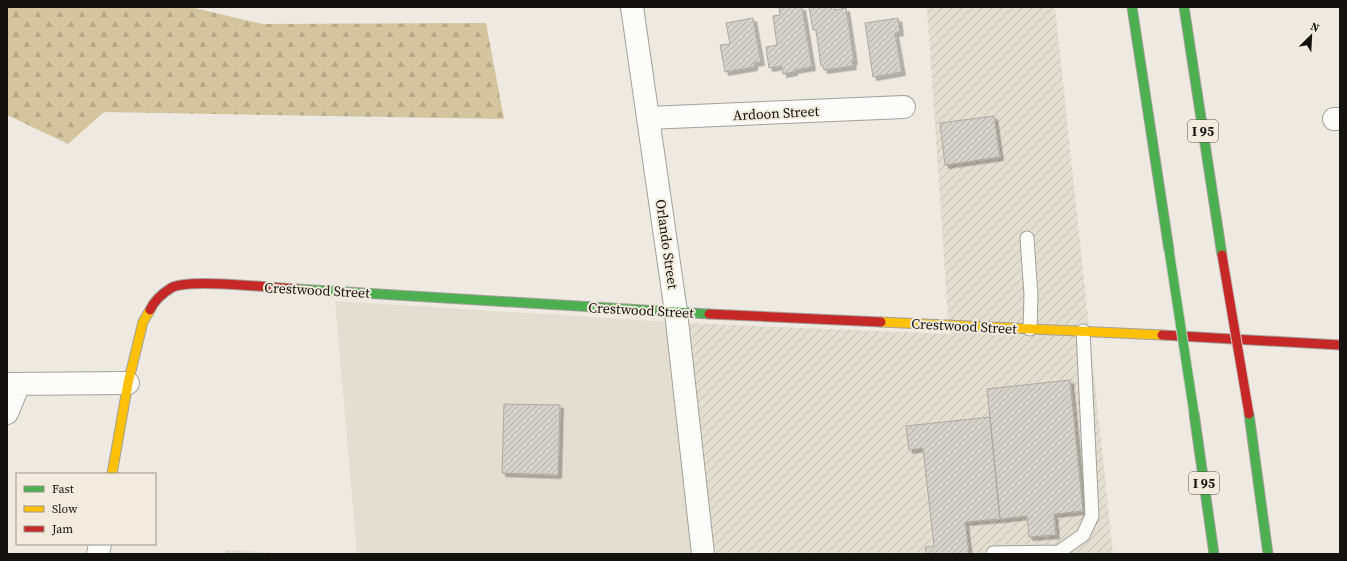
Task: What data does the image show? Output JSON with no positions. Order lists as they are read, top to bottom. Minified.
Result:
{"streets":{"main road":["I 95","Crestwood Street"],"street":["Ardoon Street","Orlando Street"]},"crossings":[["Ardoon Street","Orlando Street"],["Orlando Street","Crestwood Street"]],"legend":["Fast","Slow","Jam"],"north":"top right"}
